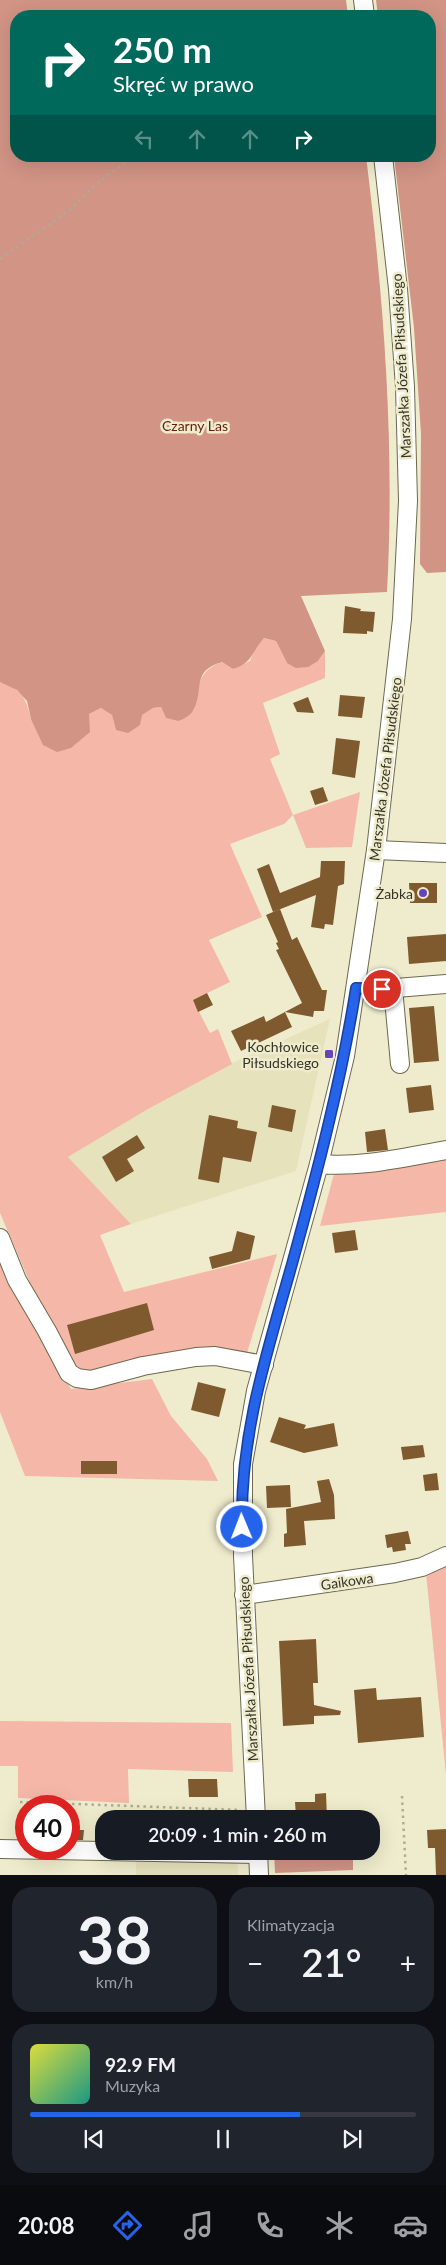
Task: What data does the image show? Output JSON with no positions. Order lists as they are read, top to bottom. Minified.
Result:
{"streets":{"street":["Marszałka Józefa Piłsudskiego","Gaikowa"]},"crossings":[["Marszałka Józefa Piłsudskiego","Gaikowa"]],"parks":["Czarny Las"],"places":{"other":["Żabka"],"transit":["Kochłowice Piłsudskiego"]},"page":{"turn":["250 m","Skręć w prawo"],"limit":"40","trip":"20:09 · 1 min · 260 m","tile":[["38","km/h"],"Klimatyzacja"],"heat":["−","21°","+"],"song":["92.9 FM","Muzyka"],"tabs":"20:08"}}
